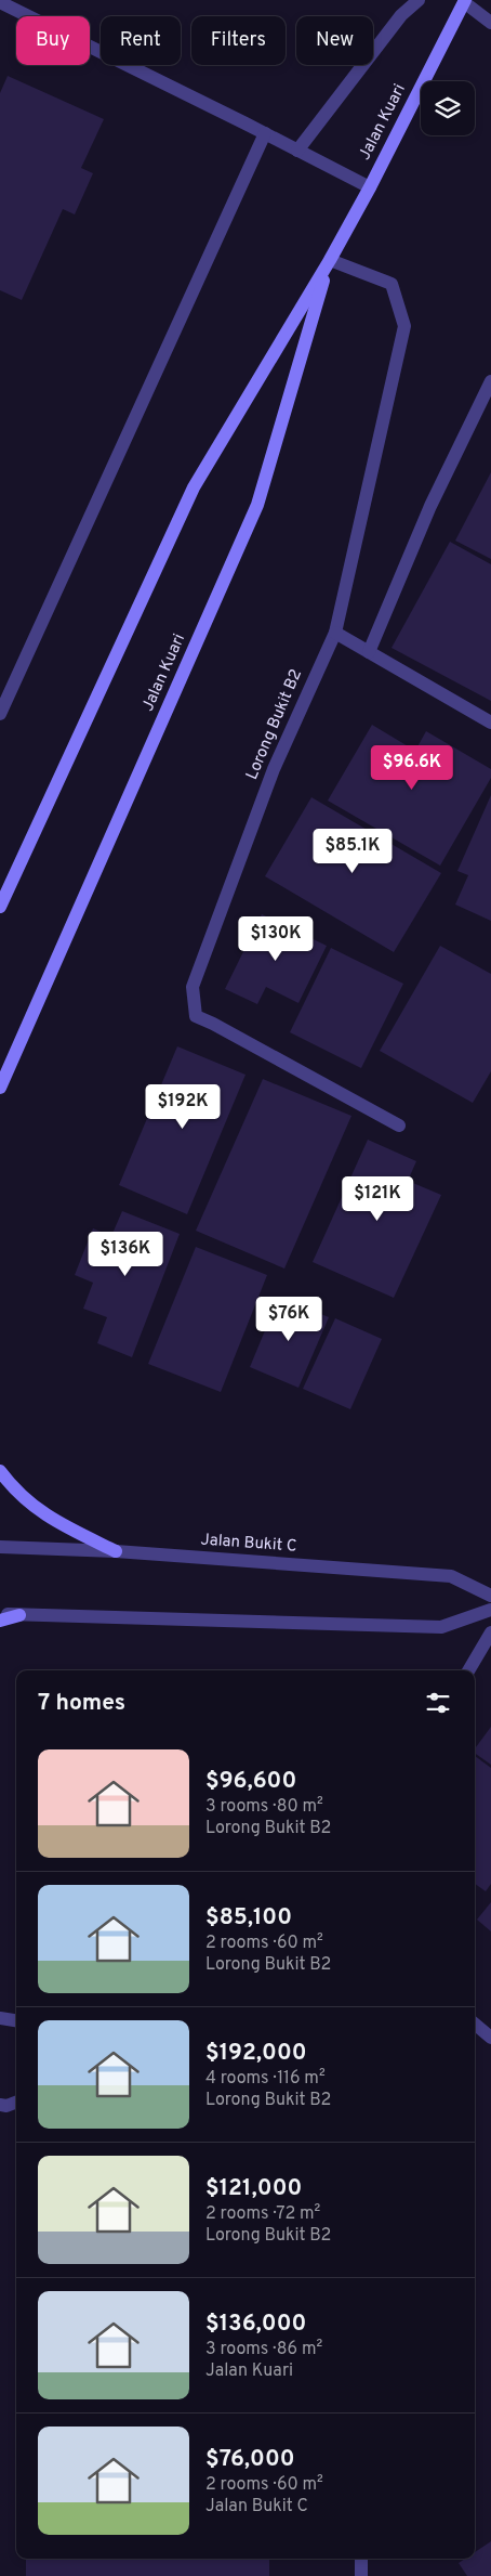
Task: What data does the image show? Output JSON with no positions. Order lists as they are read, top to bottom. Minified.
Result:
{"streets":{"street":["Jalan Kuari","Lorong Bukit B2","Jalan Bukit C"]},"crossings":[["Jalan Kuari","Lorong Bukit B2"]],"page":{"chip":["Buy","Rent","Filters","New"],"price":["$96.6K","$85.1K","$130K","$192K","$121K","$136K","$76K"],"heading":"7 homes","list":[{"name":"$96,600","note":"3 rooms · 80 m² · Lorong Bukit B2"},{"name":"$85,100","note":"2 rooms · 60 m² · Lorong Bukit B2"},{"name":"$192,000","note":"4 rooms · 116 m² · Lorong Bukit B2"},{"name":"$121,000","note":"2 rooms · 72 m² · Lorong Bukit B2"},{"name":"$136,000","note":"3 rooms · 86 m² · Jalan Kuari"},{"name":"$76,000","note":"2 rooms · 60 m² · Jalan Bukit C"}]}}
